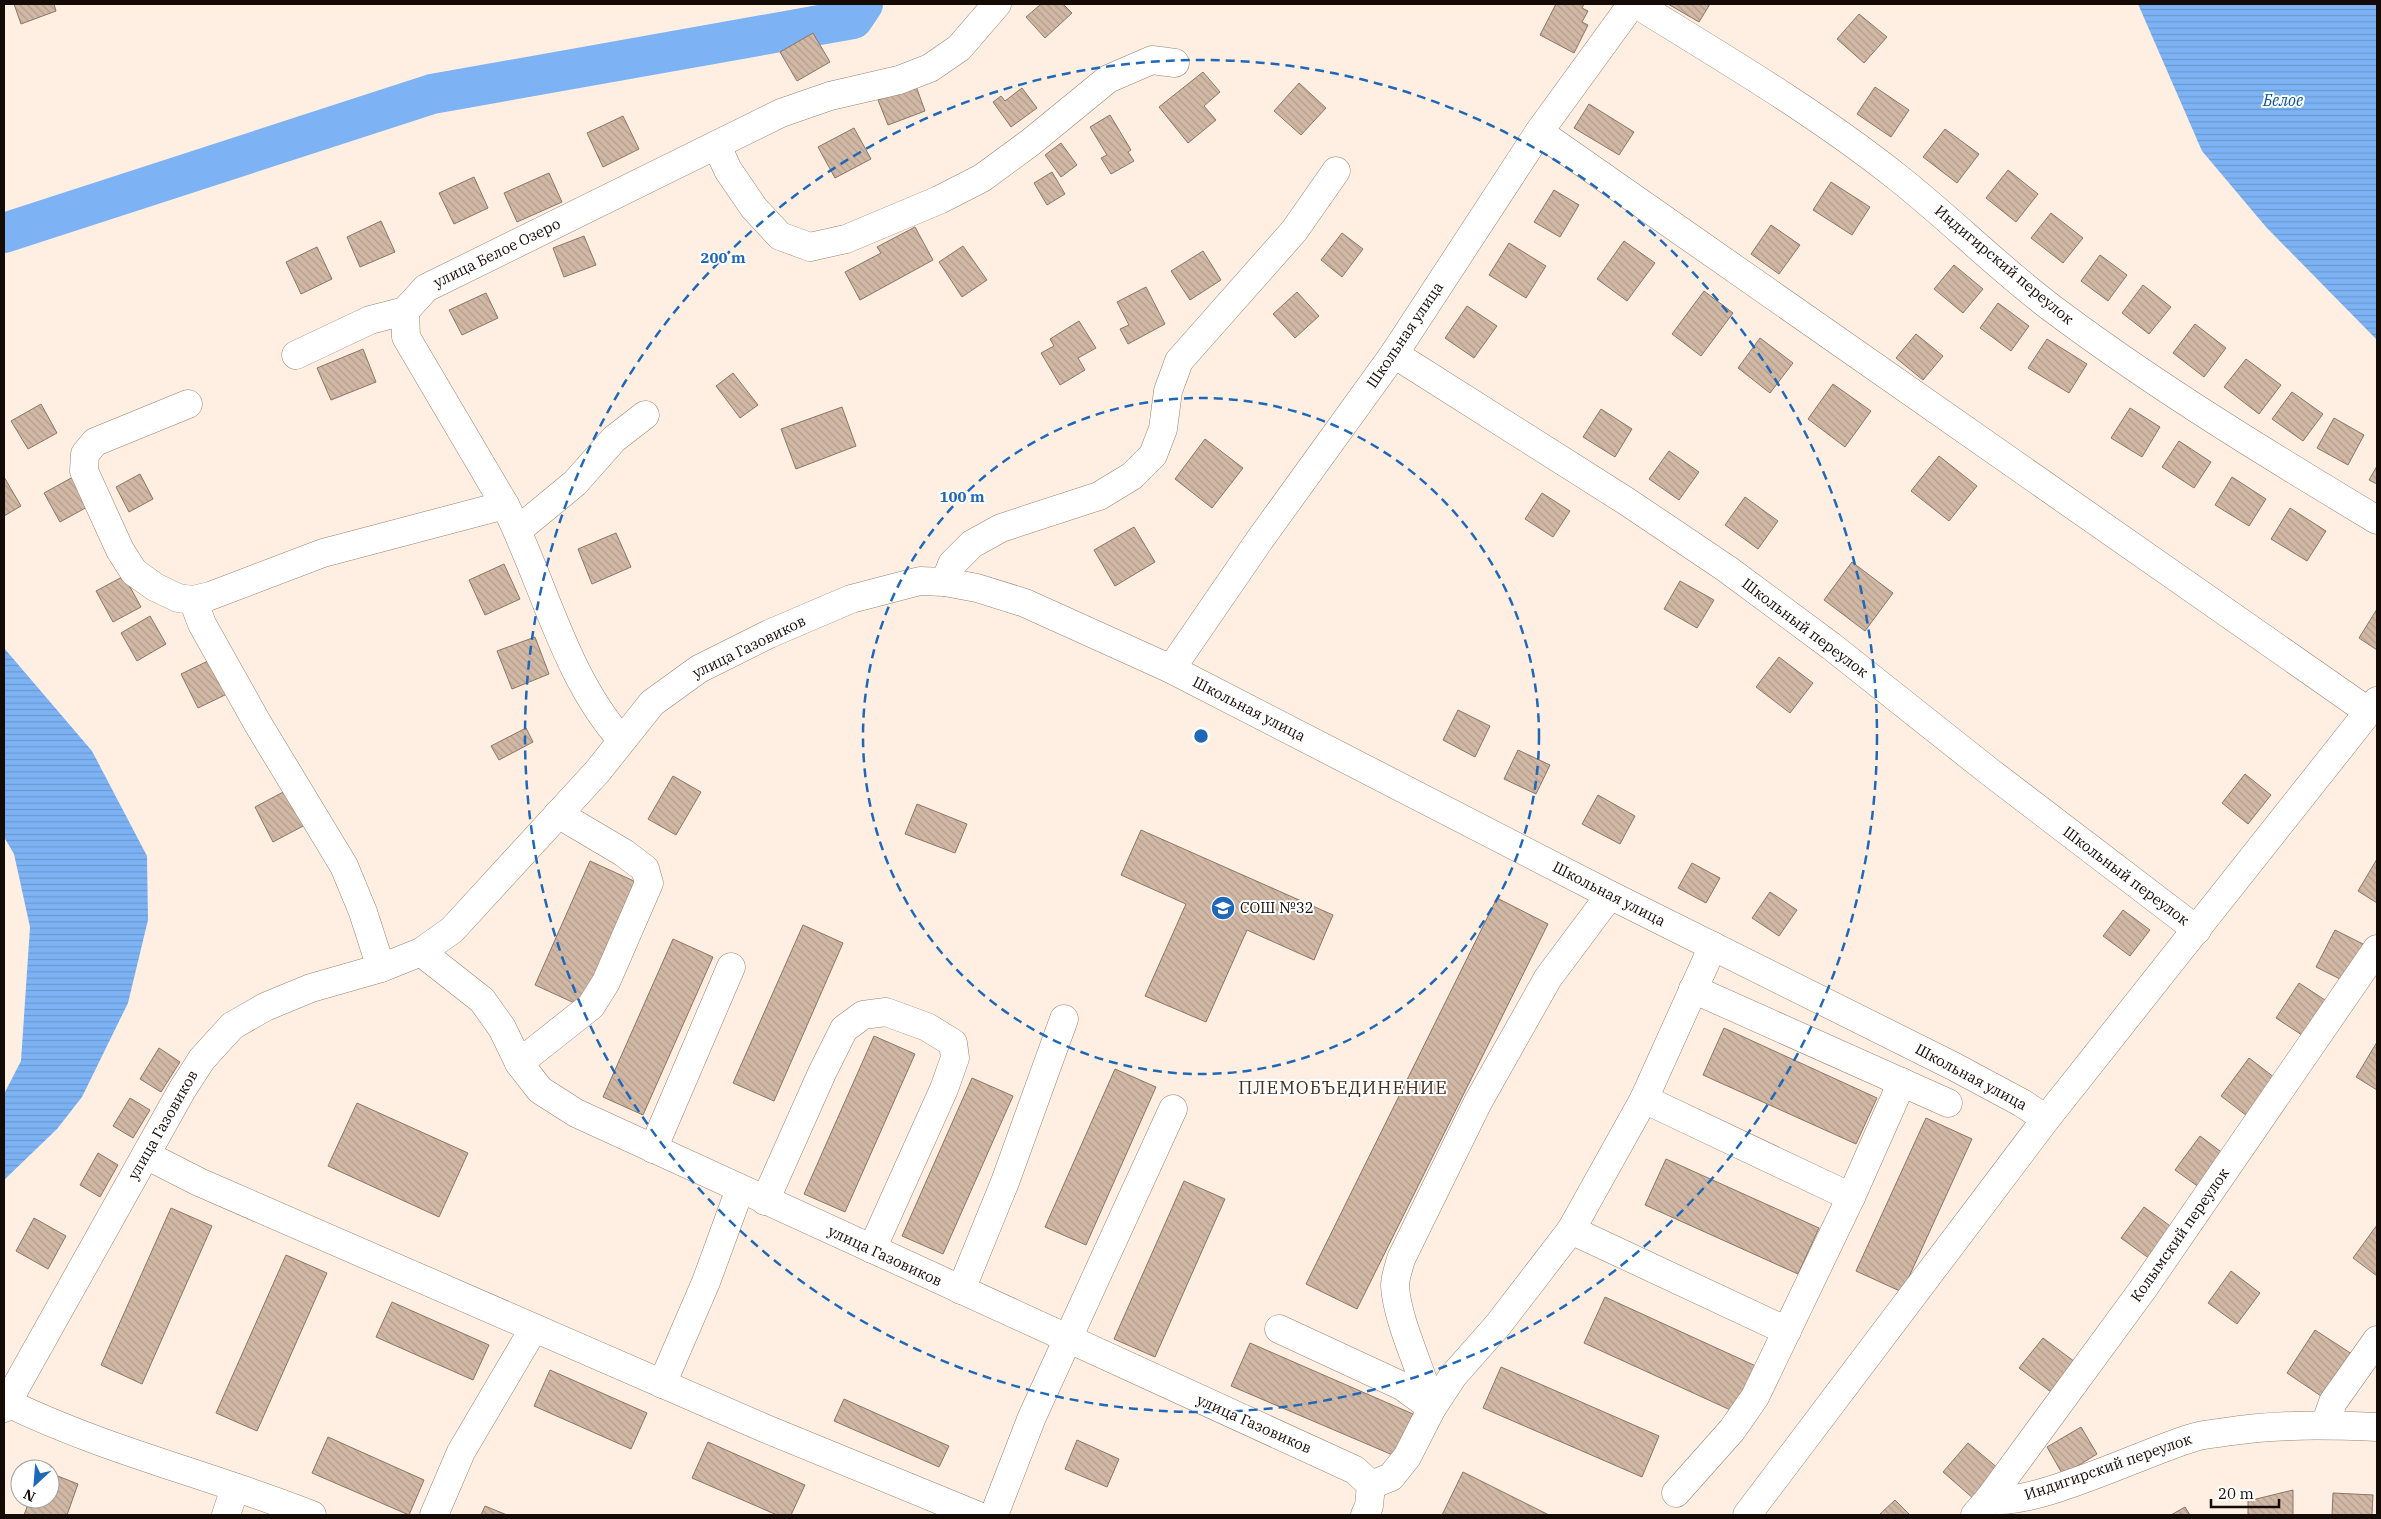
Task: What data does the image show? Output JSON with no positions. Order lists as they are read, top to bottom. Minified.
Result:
{"streets":{"street":["улица Белое Озеро","Индигирский переулок","Школьная улица","Школьный переулок","улица Газовиков","Колымский переулок"]},"crossings":[["Индигирский переулок","Школьная улица"],["Индигирский переулок","Колымский переулок"],["Школьная улица","Школьный переулок"],["Школьная улица","улица Газовиков"]],"districts":["ПЛЕМОБЪЕДИНЕНИЕ"],"water":["Белое"],"places":{"school or university":["СОШ №32"]},"scale_bar":"20 m","north":"bottom left","rings":["200 m","100 m"]}
